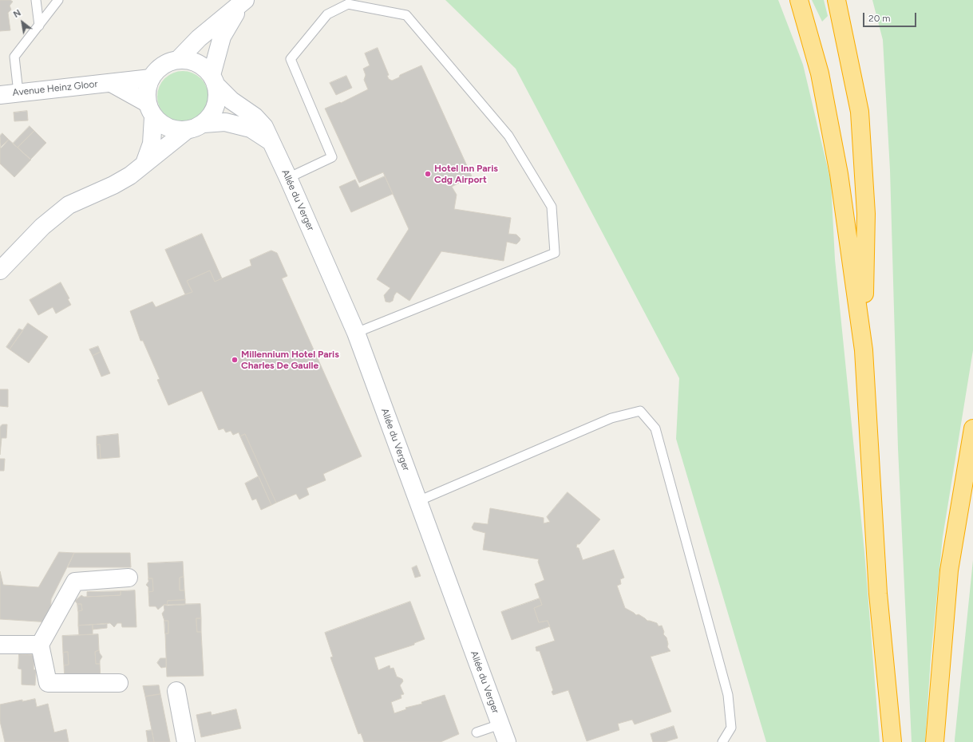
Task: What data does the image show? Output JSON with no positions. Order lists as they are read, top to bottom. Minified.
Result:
{"streets":{"street":["Avenue Heinz Gloor","Allée du Verger"]},"crossings":[["Avenue Heinz Gloor","Allée du Verger"]],"places":["Hotel Inn Paris Cdg Airport","Millennium Hotel Paris Charles De Gaulle"],"scale_bar":"20 m","north":"top left"}
